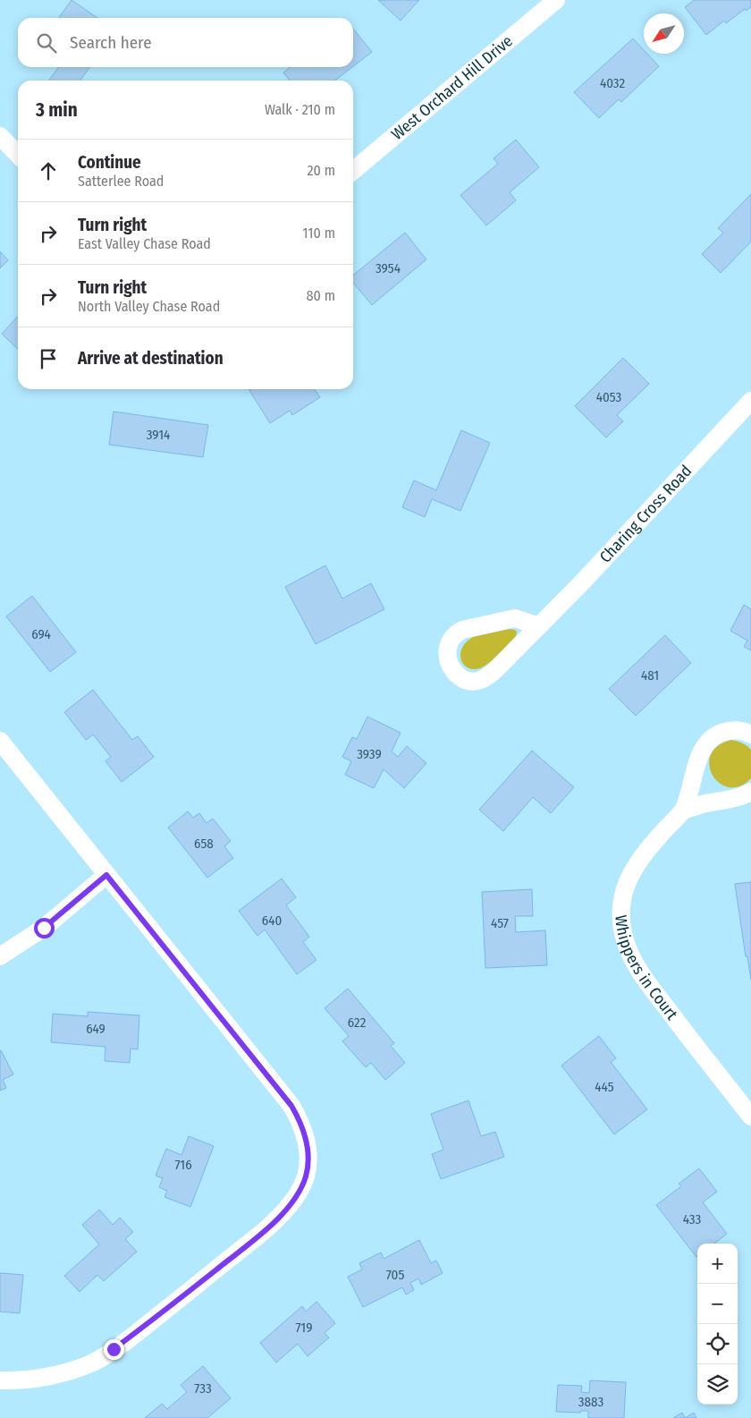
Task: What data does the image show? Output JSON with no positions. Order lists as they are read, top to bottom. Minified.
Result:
{"streets":{"street":["West Orchard Hill Drive","Charing Cross Road","Whippers in Court"]},"house_numbers":["4032","3954","4053","3914","694","481","3939","658","640","457","622","649","445","716","433","705","719","733","3883"],"north":"bottom left","page":{"search":"Search here","heading":["3 min","Walk · 210 m"],"list":[["Continue","Satterlee Road","20 m"],["Turn right","East Valley Chase Road","110 m"],["Turn right","North Valley Chase Road","80 m"],"Arrive at destination"],"map_buttons":["+","−"]}}
